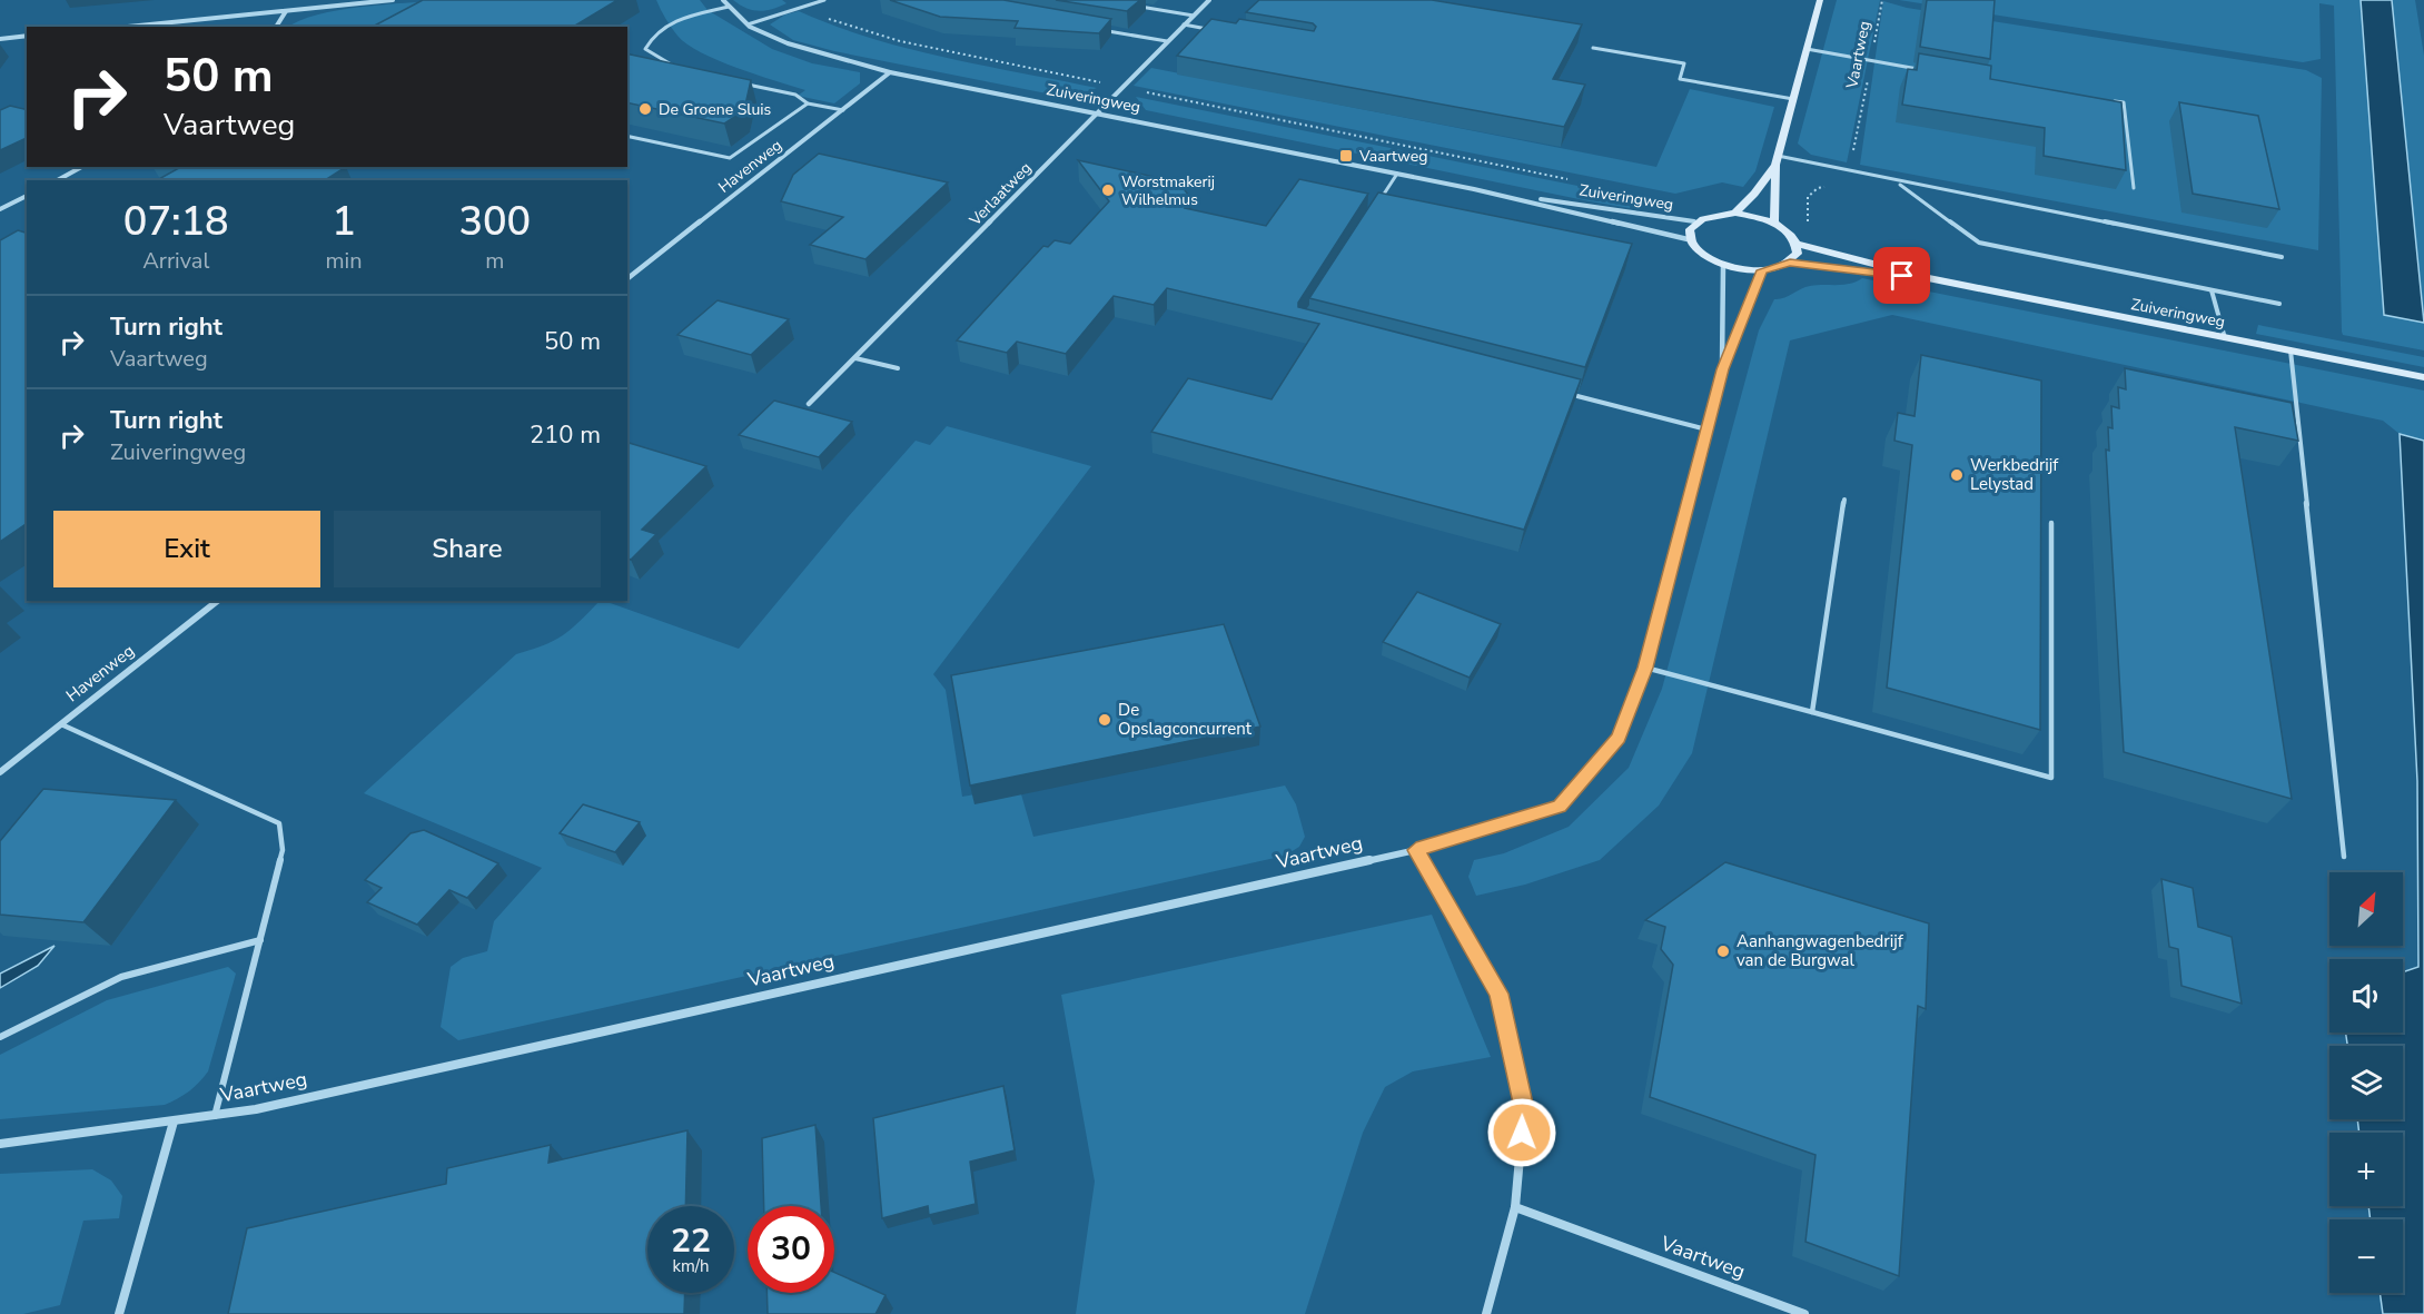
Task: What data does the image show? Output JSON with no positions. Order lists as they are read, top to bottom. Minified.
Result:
{"streets":{"street":["Vaartweg","Zuiveringweg","Havenweg","Verlaatweg"]},"crossings":[["Zuiveringweg","Havenweg"],["Zuiveringweg","Verlaatweg"]],"places":{"other":["De Groene Sluis","Worstmakerij Wilhelmus","Werkbedrijf Lelystad","De Opslagconcurrent","Aanhangwagenbedrijf van de Burgwal"],"transit":["Vaartweg"]},"north":"top right","page":{"turn":["50 m","Vaartweg"],"eta":["07:18","Arrival","1","min","300","m"],"list":[{"name":"Turn right","note":"Vaartweg","value":"50 m"},{"name":"Turn right","note":"Zuiveringweg","value":"210 m"}],"buttons":["Exit","Share"],"map_buttons":["+","−"],"speed":"22 km/h","limit":"30"}}
